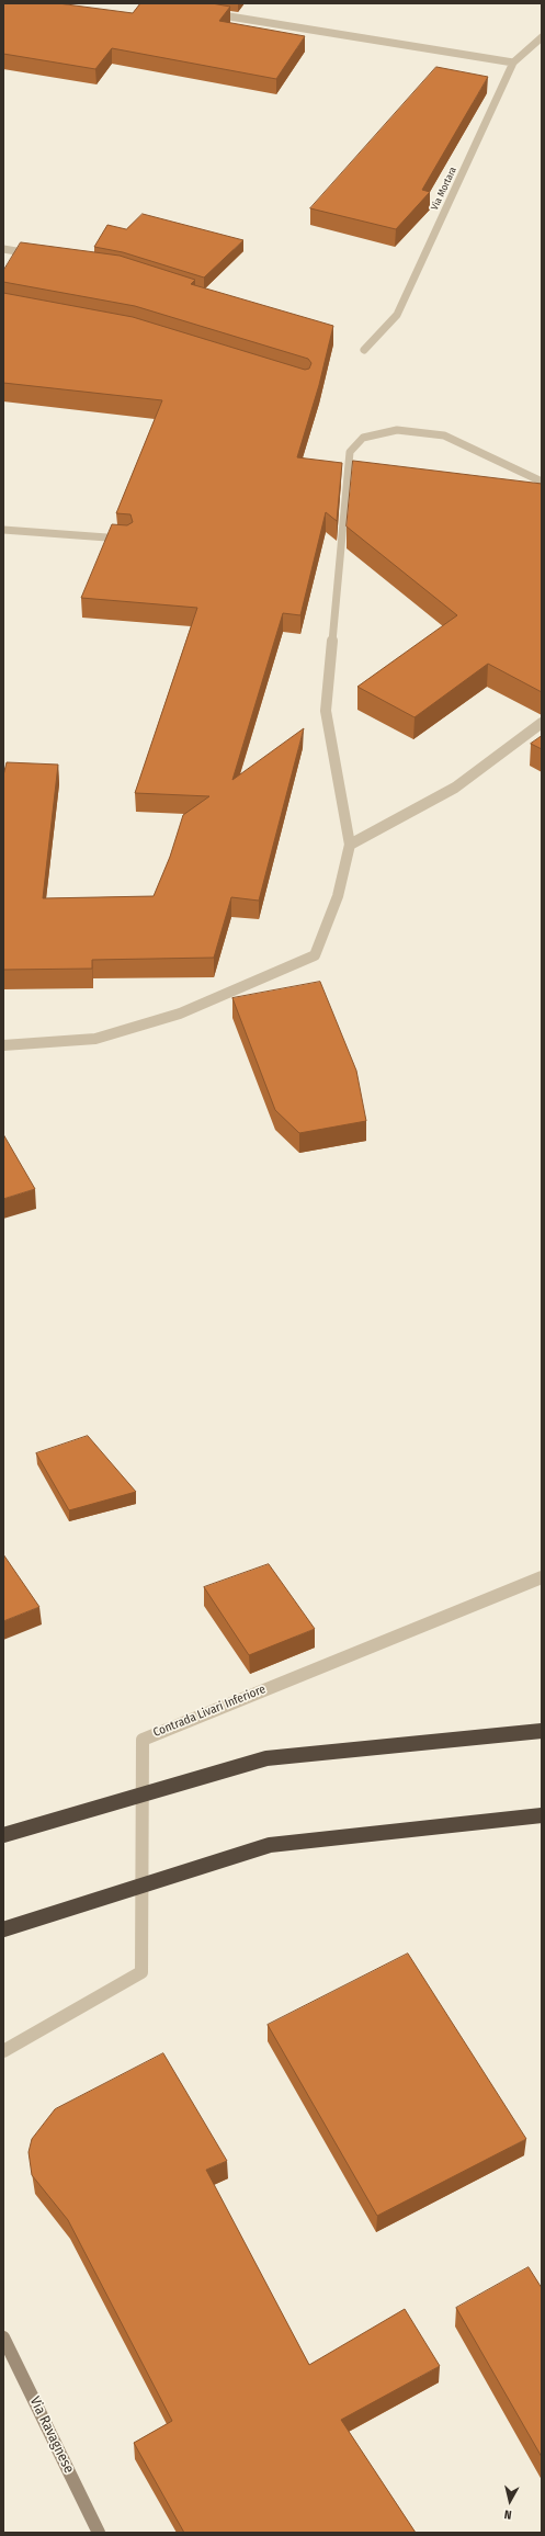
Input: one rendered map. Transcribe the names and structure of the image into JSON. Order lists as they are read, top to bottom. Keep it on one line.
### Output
{"streets":{"main road":["Via Ravagnese"],"street":["Via Mortara","Contrada Livari Inferiore"]},"north":"bottom"}
